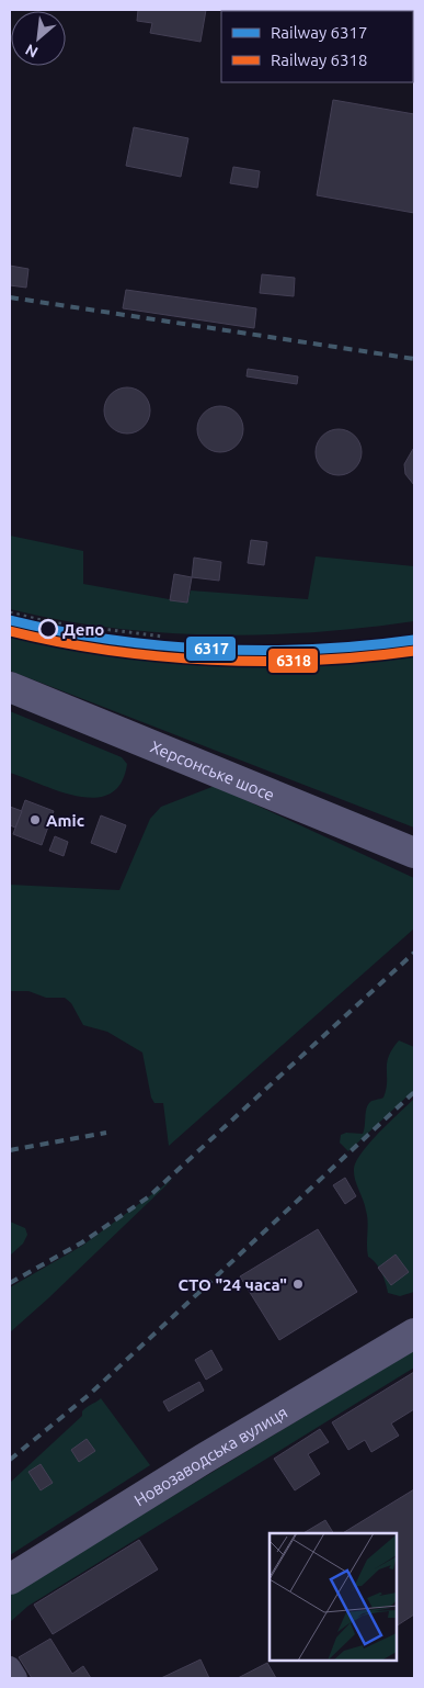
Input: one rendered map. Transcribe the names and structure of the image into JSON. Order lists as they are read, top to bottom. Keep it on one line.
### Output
{"streets":{"street":["Херсонське шосе","Новозаводська вулиця"]},"places":["Депо","Amic","СТО \"24 часа\""],"lines":["rail line 6317","rail line 6318"],"legend":["Railway 6317","Railway 6318"],"north":"bottom left"}
